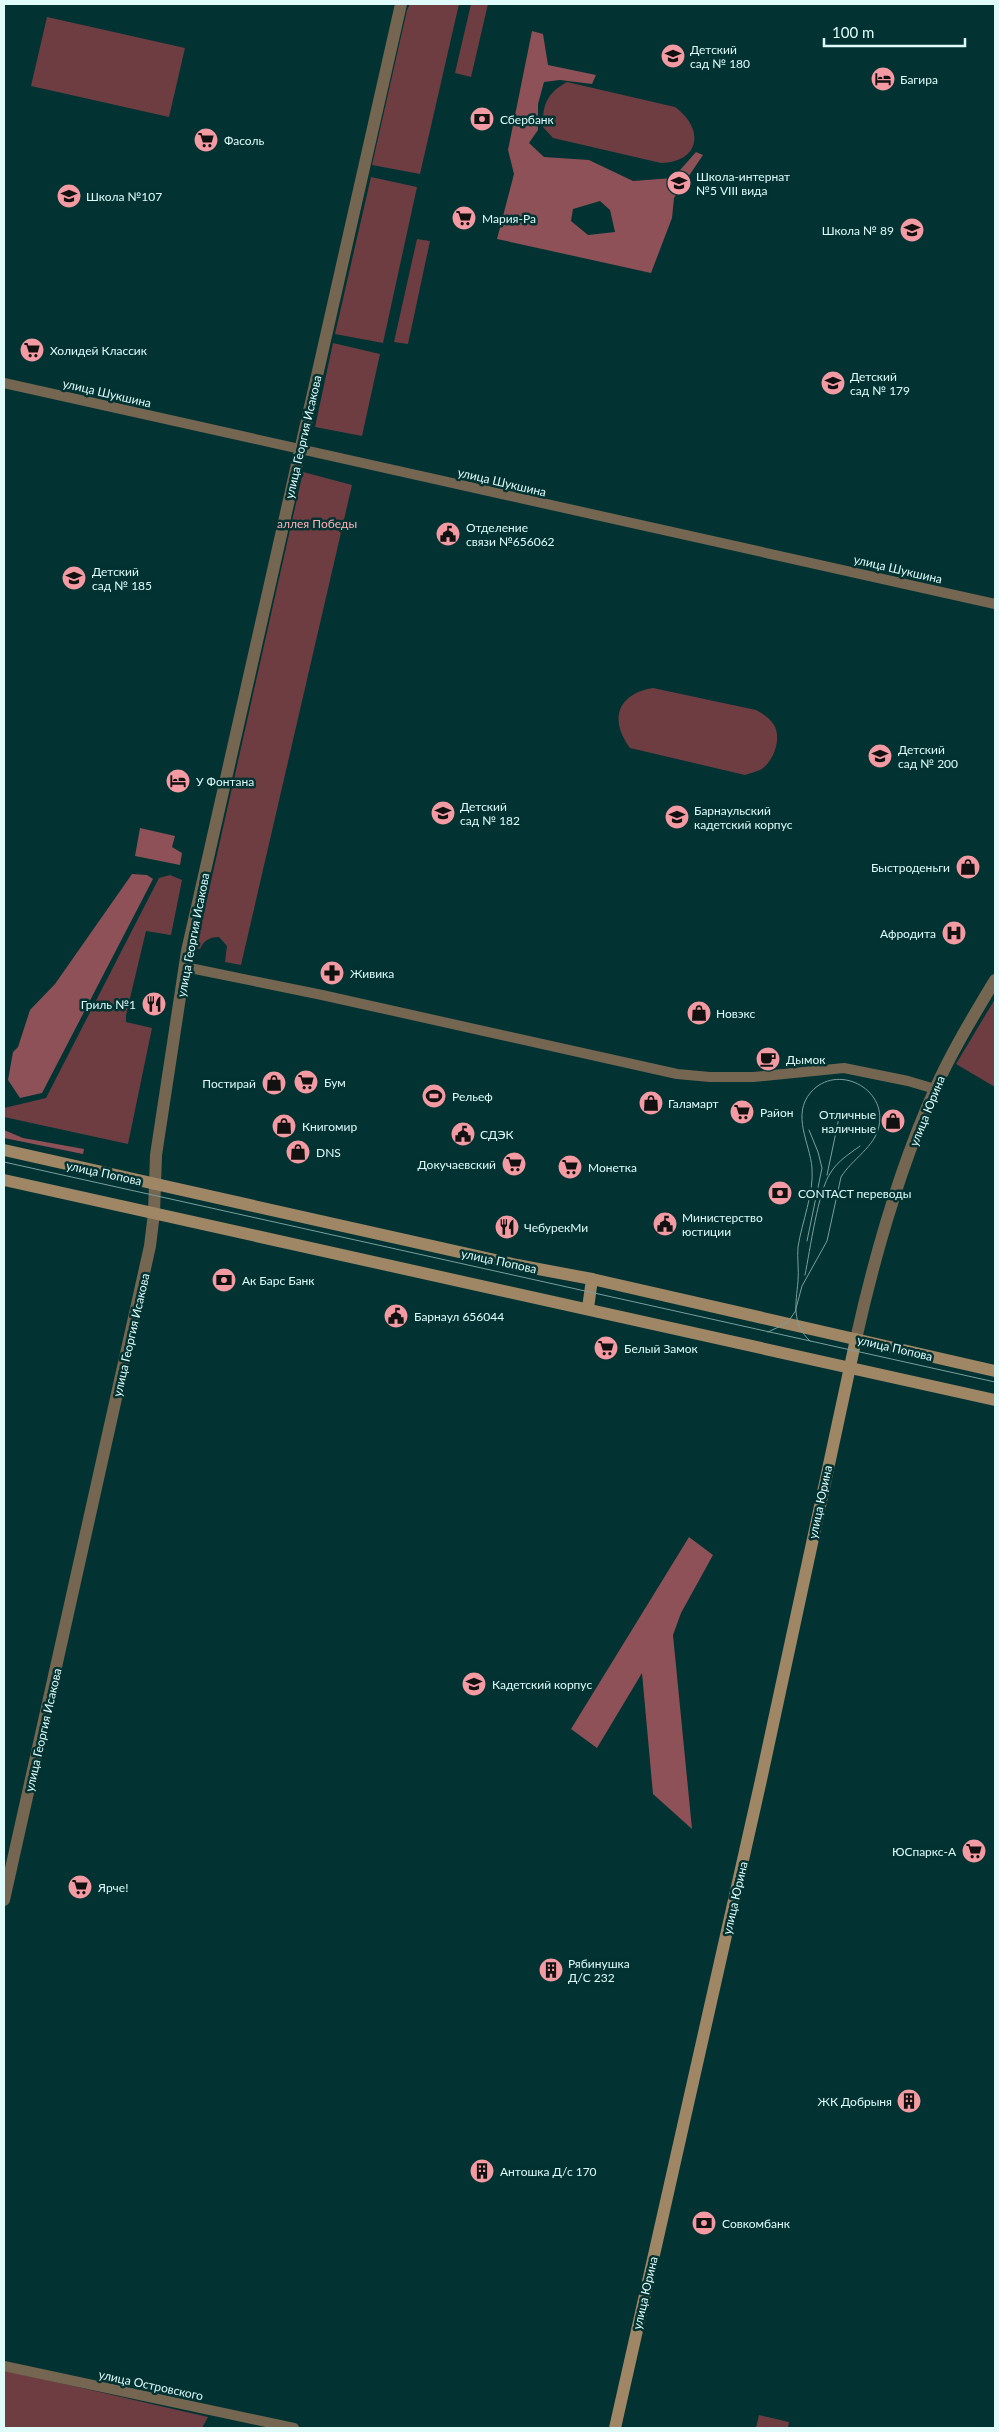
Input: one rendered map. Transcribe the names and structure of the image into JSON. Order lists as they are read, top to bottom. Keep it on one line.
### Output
{"streets":{"main road":["улица Юрина","улица Попова"],"street":["улица Шукшина","улица Георгия Исакова","улица Островского"]},"crossings":[["улица Шукшина","улица Георгия Исакова"],["улица Георгия Исакова","улица Попова"],["улица Юрина","улица Попова"]],"parks":["аллея Победы"],"places":{"school or university":["Детский сад № 180","Школа-интернат №5 VIII вида","Школа №107","Школа № 89","Детский сад № 179","Детский сад № 185","Детский сад № 200","Детский сад № 182","Барнаульский кадетский корпус","Кадетский корпус"],"hotel":["Багира","У Фонтана"],"bank":["Сбербанк","CONTACT переводы","Ак Барс Банк","Совкомбанк"],"supermarket":["Фасоль","Мария-Ра","Холидей Классик","Бум","Район","Докучаевский","Монетка","Белый Замок","ЮСпаркс-А","Ярче!"],"public building":["Отделение связи №656062","СДЭК","Министерство юстиции","Барнаул 656044"],"shop":["Быстроденьги","Новэкс","Постирай","Галамарт","Отличные наличные","Книгомир","DNS"],"hospital":["Афродита"],"pharmacy":["Живика"],"restaurant":["Гриль №1","ЧебурекМи"],"cafe":["Дымок"],"sports":["Рельеф"],"building":["Рябинушка Д/С 232","ЖК Добрыня","Антошка Д/с 170"]},"scale_bar":"100 m"}
